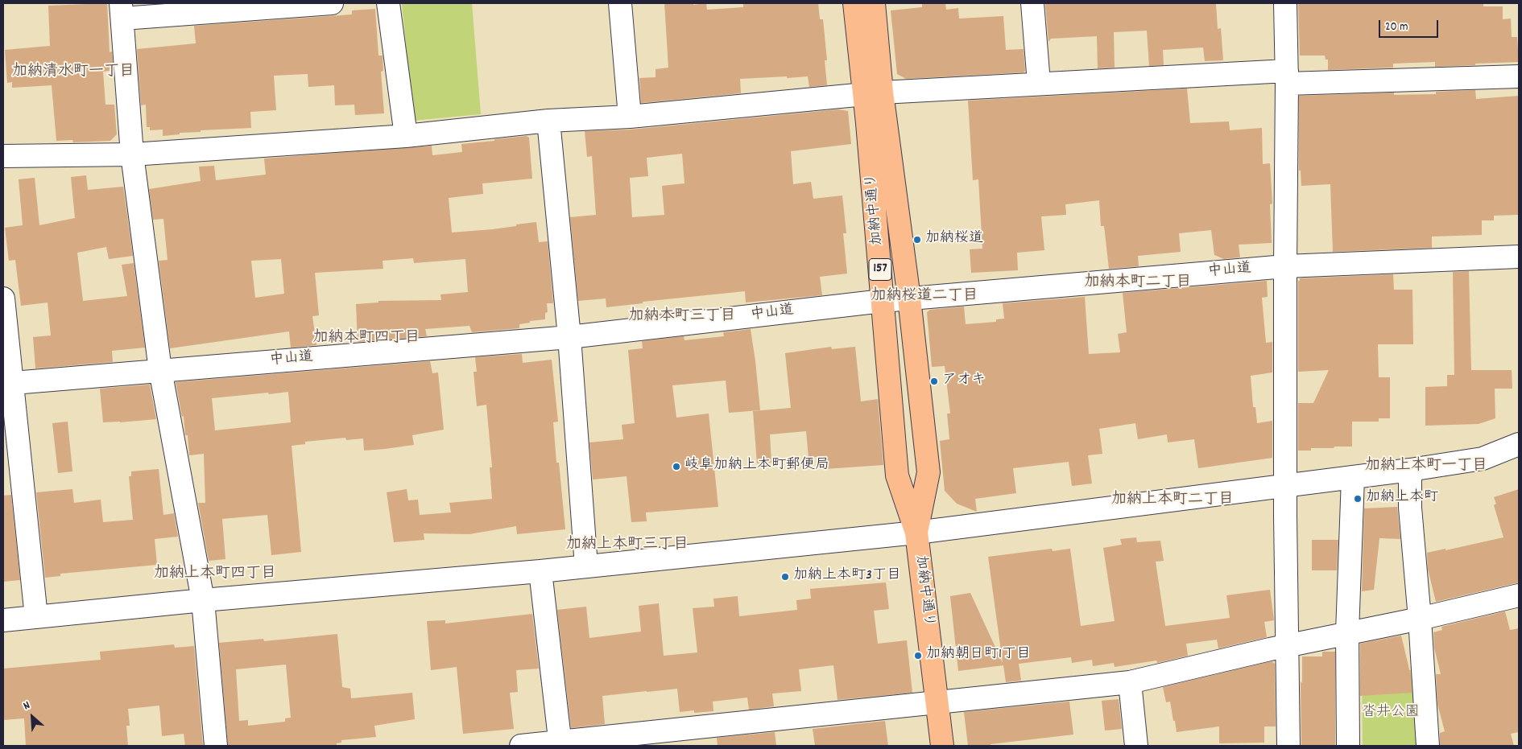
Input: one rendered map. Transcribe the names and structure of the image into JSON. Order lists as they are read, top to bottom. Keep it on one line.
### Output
{"streets":{"highway":["加納中通り","157"],"street":["中山道"]},"crossings":[["加納中通り","中山道"]],"districts":["加納清水町一丁目","加納本町二丁目","加納桜道二丁目","加納本町三丁目","加納本町四丁目","加納上本町一丁目","加納上本町二丁目","加納上本町三丁目","加納上本町四丁目"],"parks":["沓井公園"],"places":["加納桜道","アオキ","岐阜加納上本町郵便局","加納上本町","加納上本町3丁目","加納朝日町1丁目"],"scale_bar":"20 m","north":"top left"}
